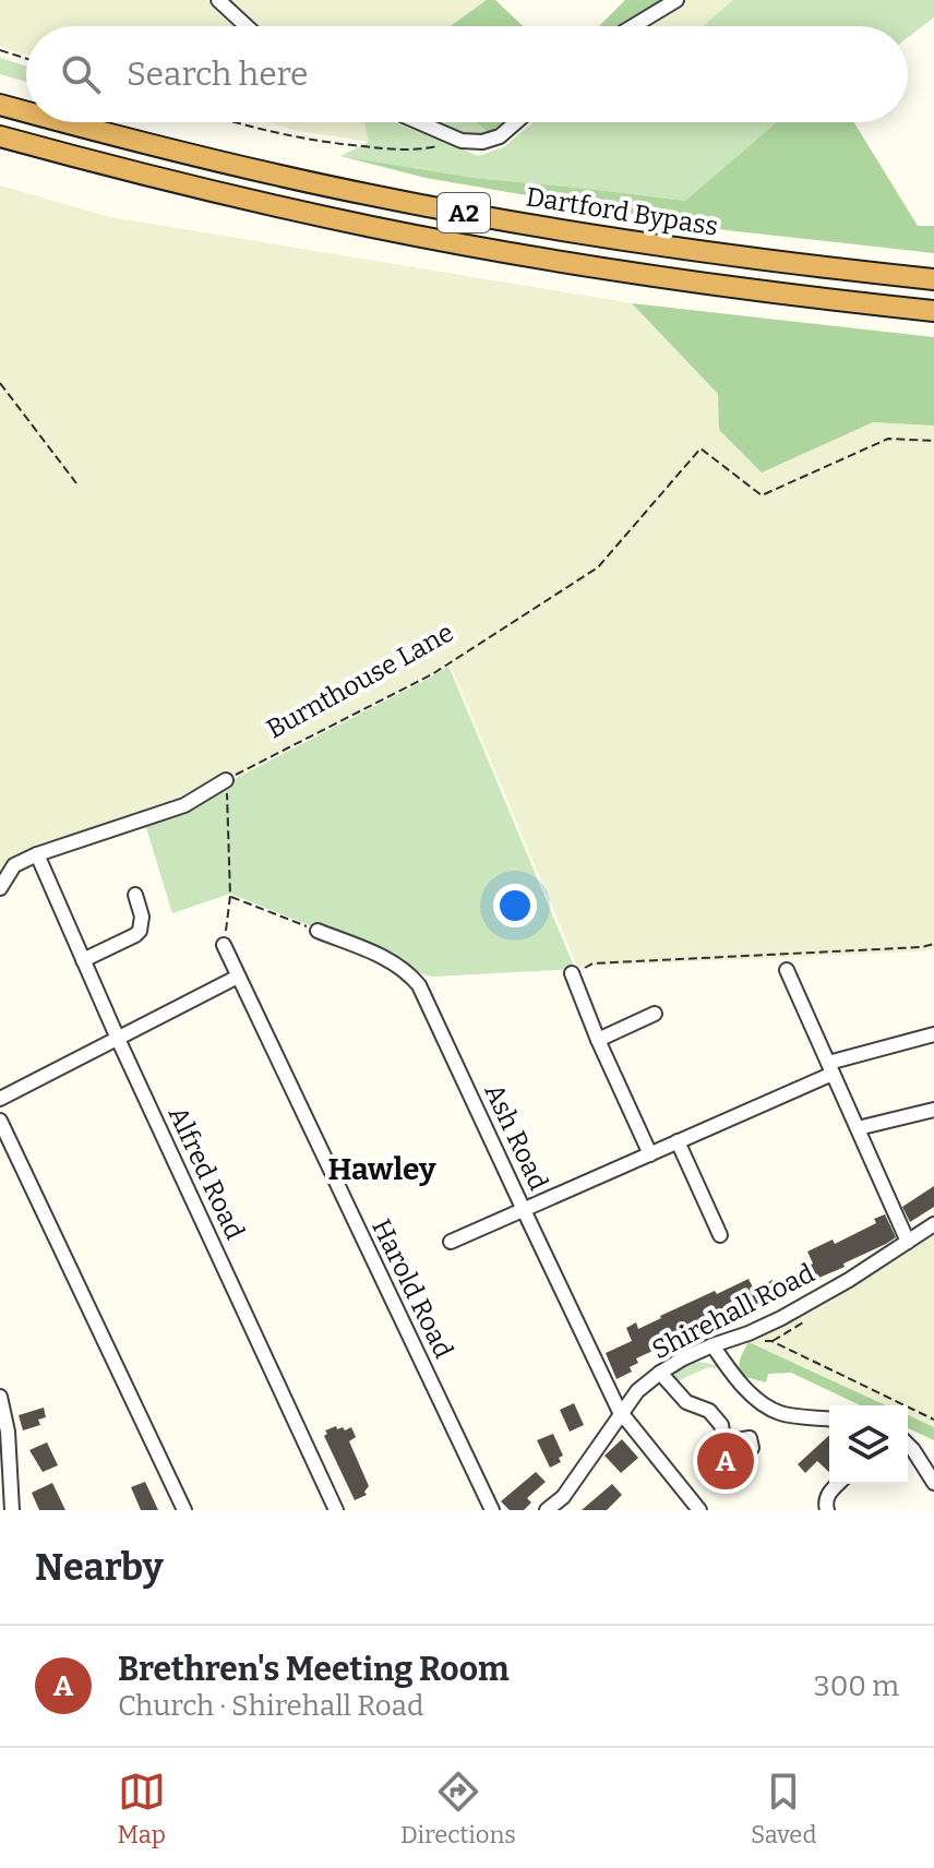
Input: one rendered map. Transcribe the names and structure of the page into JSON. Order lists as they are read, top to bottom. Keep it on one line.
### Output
{"streets":{"highway":["Dartford Bypass","A2"],"street":["Ash Road","Alfred Road","Harold Road","Shirehall Road"],"path":["Burnthouse Lane"]},"crossings":[["Ash Road","Shirehall Road"]],"districts":["Hawley"],"page":{"search":"Search here","pins":"A","heading":"Nearby","list":[{"mark":"A","name":"Brethren's Meeting Room","note":"Church · Shirehall Road","value":"300 m"}],"nav":["Map","Directions","Saved"]}}
